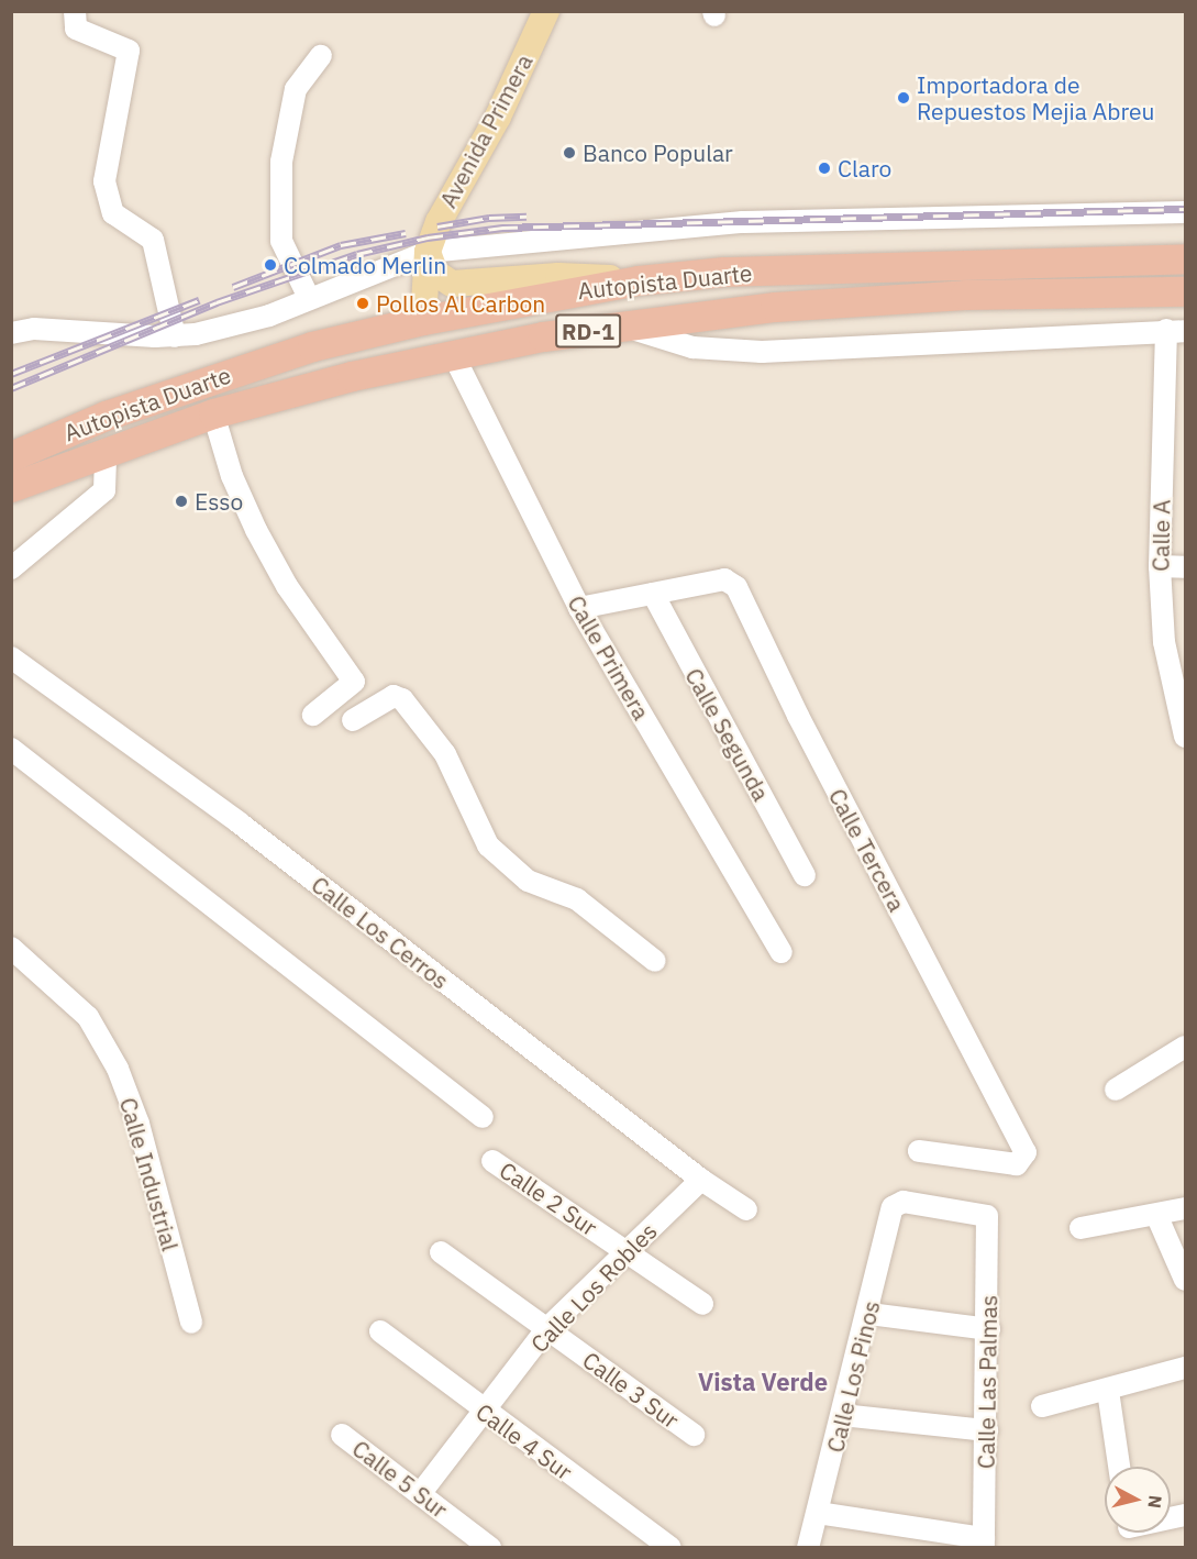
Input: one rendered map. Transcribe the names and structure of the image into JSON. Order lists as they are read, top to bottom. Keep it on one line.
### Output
{"streets":{"highway":["Autopista Duarte","RD-1"],"main road":["Avenida Primera"],"street":["Calle A","Calle Primera","Calle Segunda","Calle Tercera","Calle Los Cerros","Calle Industrial","Calle 2 Sur","Calle Los Robles","Calle Los Pinos","Calle Las Palmas","Calle 3 Sur","Calle 4 Sur","Calle 5 Sur"]},"crossings":[["Avenida Primera","Autopista Duarte"],["Autopista Duarte","Calle Primera"],["Calle Primera","Calle Tercera"],["Calle Segunda","Calle Tercera"],["Calle Los Cerros","Calle Los Robles"],["Calle 2 Sur","Calle Los Robles"],["Calle Los Robles","Calle 3 Sur"],["Calle Los Robles","Calle 4 Sur"],["Calle Los Robles","Calle 5 Sur"],["Calle Los Pinos","Calle Las Palmas"]],"districts":["Vista Verde"],"places":["Importadora de Repuestos Mejia Abreu","Banco Popular","Claro","Colmado Merlin","Pollos Al Carbon","Esso"],"north":"right"}
